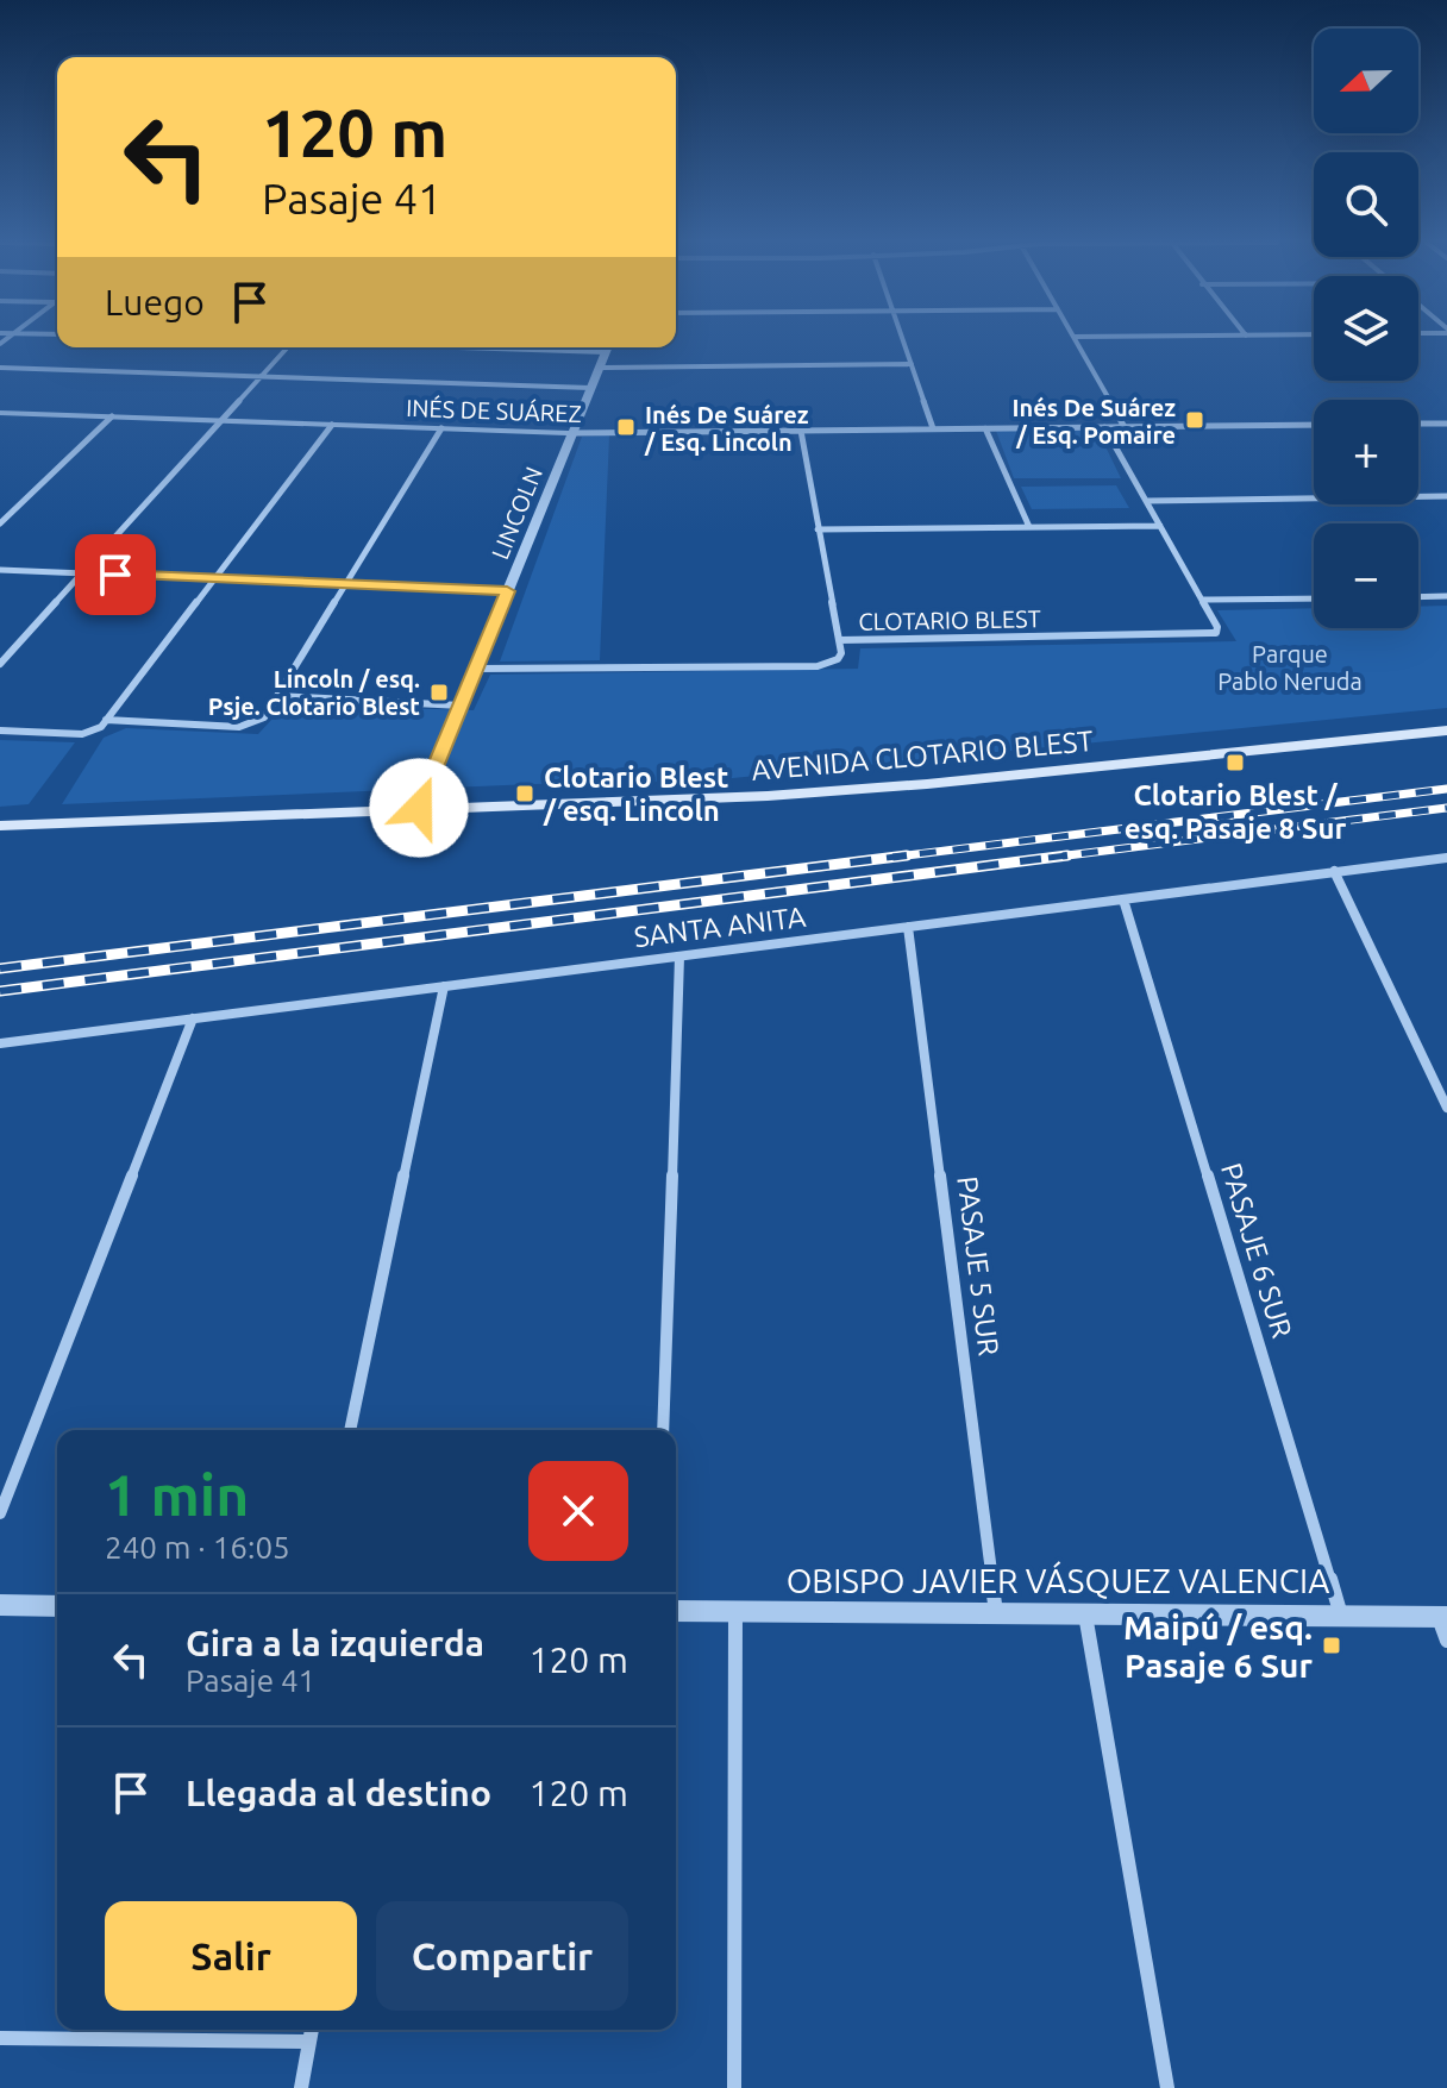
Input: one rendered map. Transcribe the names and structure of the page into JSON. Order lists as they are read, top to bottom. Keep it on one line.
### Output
{"streets":{"main road":["AVENIDA CLOTARIO BLEST"],"street":["INÉS DE SUÁREZ","LINCOLN","CLOTARIO BLEST","SANTA ANITA","PASAJE 6 SUR","PASAJE 5 SUR","OBISPO JAVIER VÁSQUEZ VALENCIA"]},"crossings":[["INÉS DE SUÁREZ","LINCOLN"],["LINCOLN","CLOTARIO BLEST"],["LINCOLN","AVENIDA CLOTARIO BLEST"],["SANTA ANITA","PASAJE 6 SUR"],["SANTA ANITA","PASAJE 5 SUR"],["PASAJE 6 SUR","OBISPO JAVIER VÁSQUEZ VALENCIA"],["PASAJE 5 SUR","OBISPO JAVIER VÁSQUEZ VALENCIA"]],"parks":["Parque Pablo Neruda"],"places":{"transit":["Inés De Suárez / Esq. Pomaire","Inés De Suárez / Esq. Lincoln","Lincoln / esq. Psje. Clotario Blest","Clotario Blest / esq. Pasaje 8 Sur","Clotario Blest / esq. Lincoln","Maipú / esq. Pasaje 6 Sur"]},"north":"left","page":{"map_buttons":["+","−"],"turn":["120 m","Pasaje 41"],"then":"Luego","heading":["1 min","240 m · 16:05"],"list":[{"name":"Gira a la izquierda","note":"Pasaje 41","value":"120 m"},{"name":"Llegada al destino","value":"120 m"}],"buttons":["Salir","Compartir"]}}
